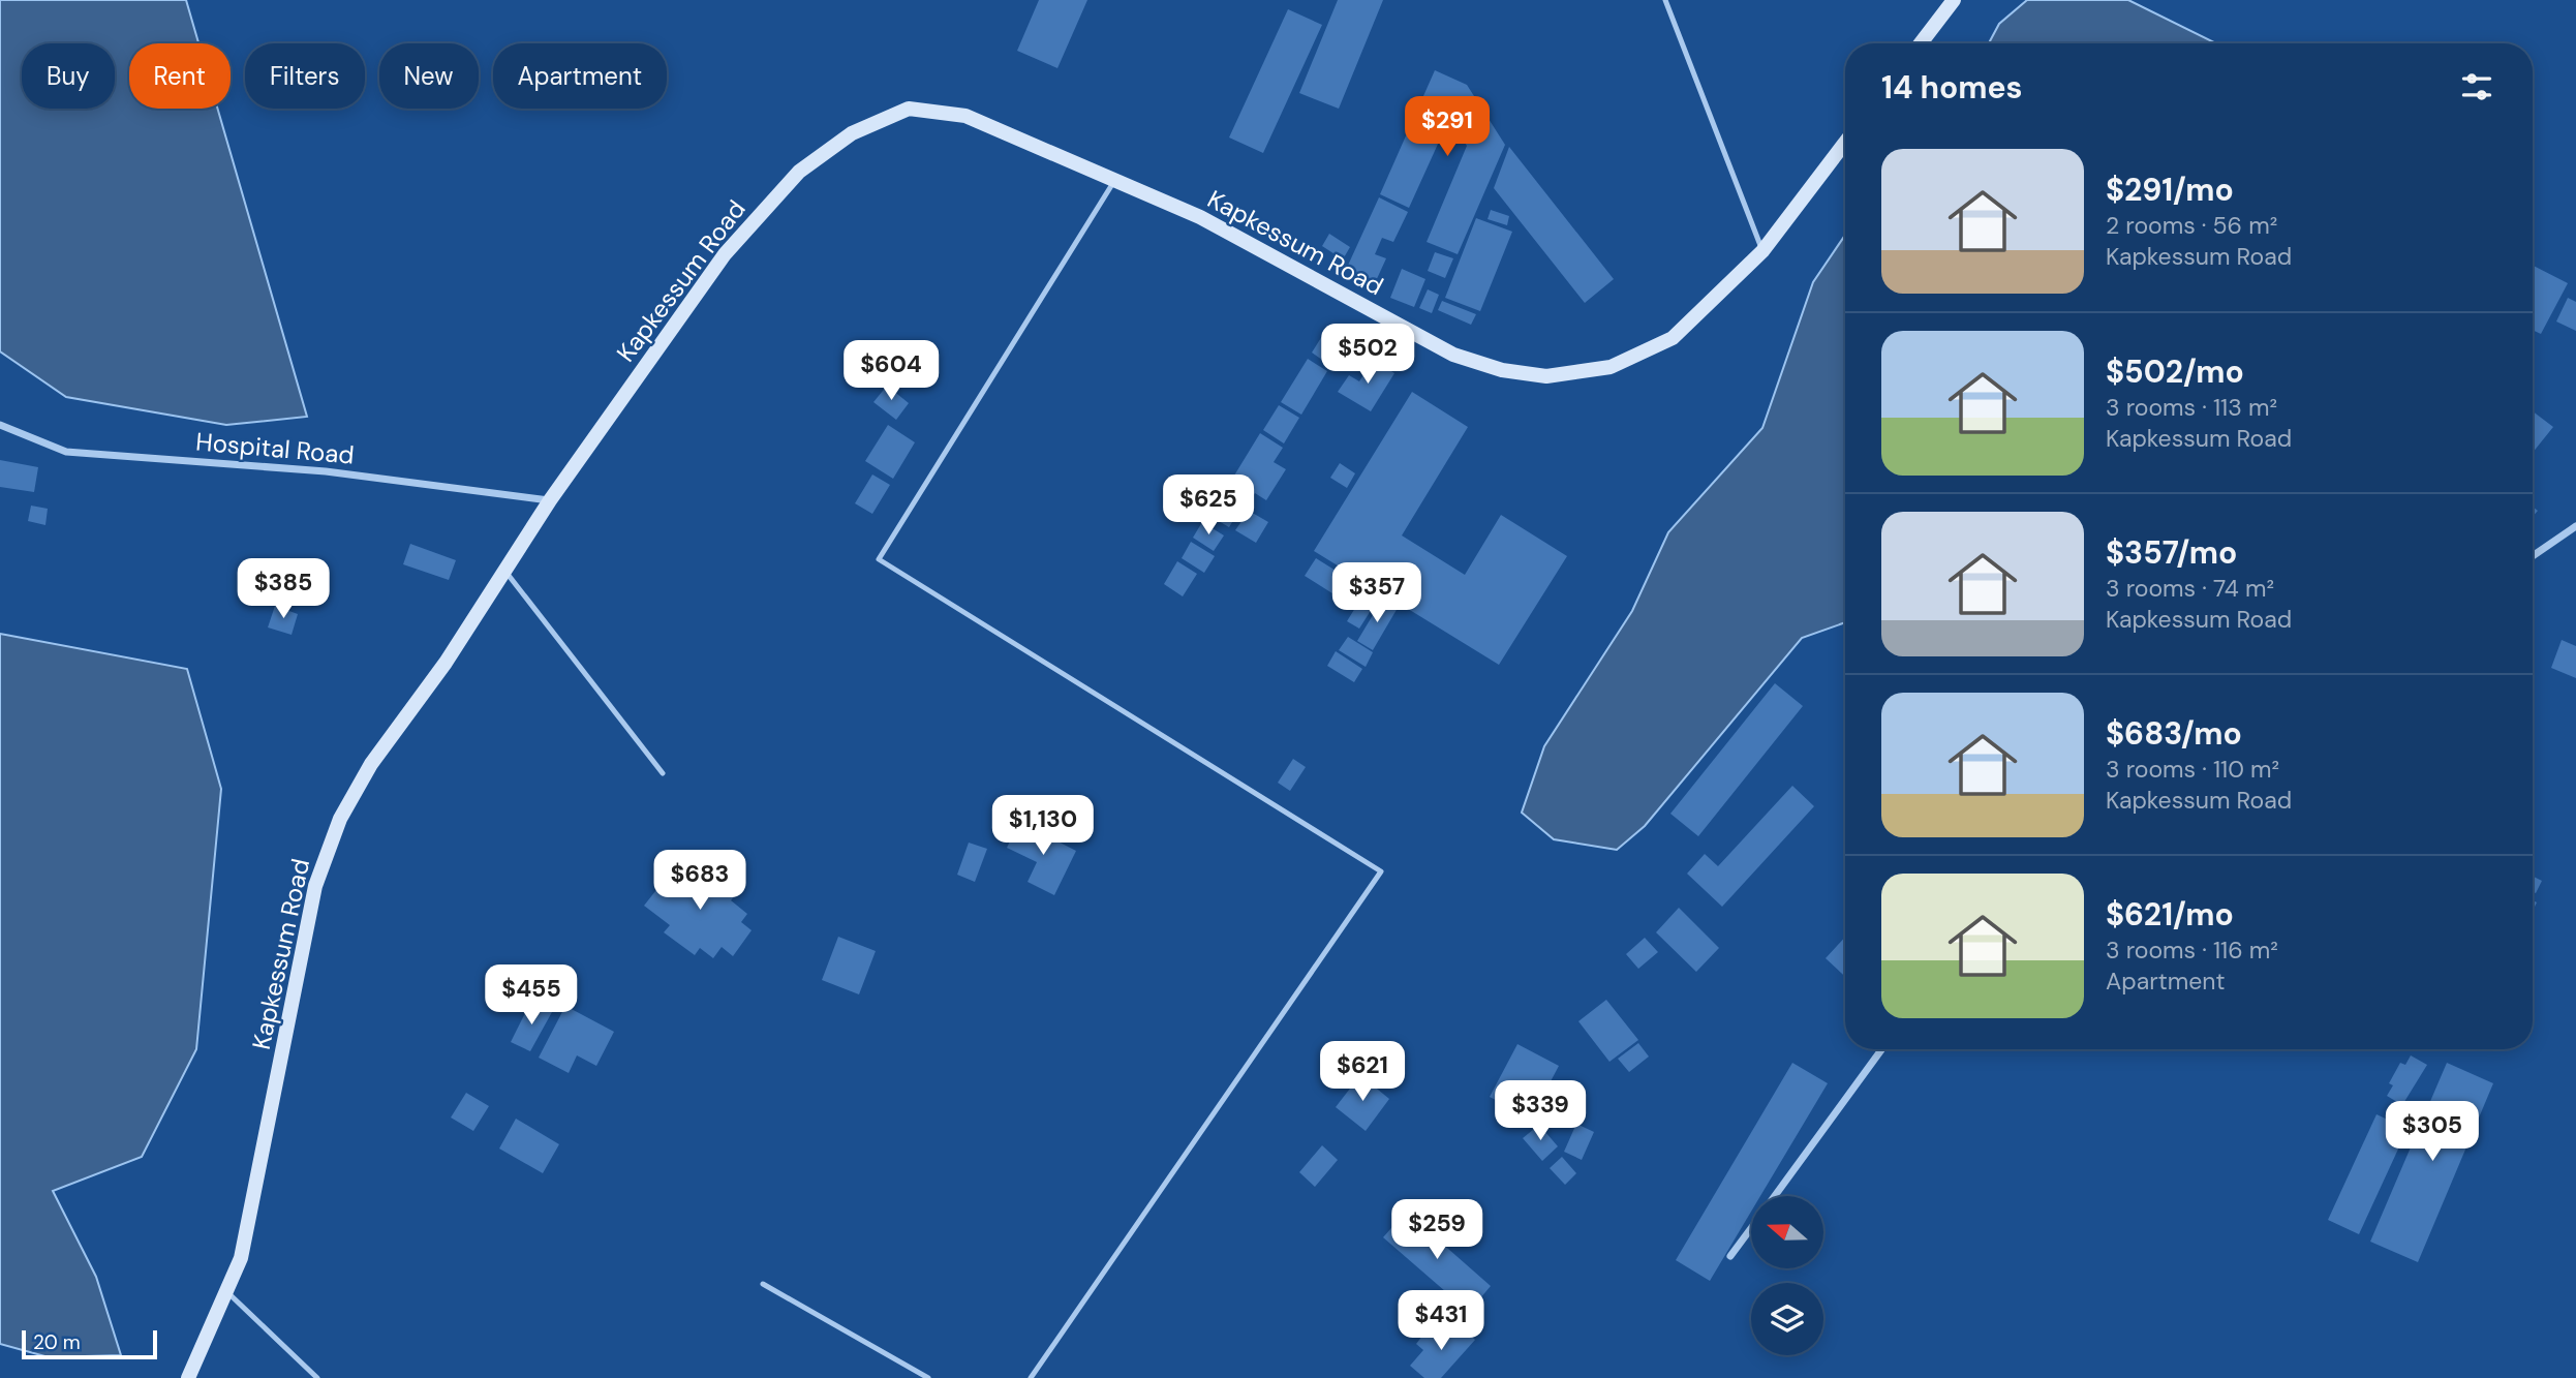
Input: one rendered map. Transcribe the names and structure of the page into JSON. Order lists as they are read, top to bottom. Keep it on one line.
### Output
{"streets":{"street":["Kapkessum Road","Hospital Road"]},"crossings":[["Kapkessum Road","Hospital Road"]],"scale_bar":"20 m","north":"left","page":{"chip":["Buy","Rent","Filters","New","Apartment"],"heading":"14 homes","price":["$291","$502","$604","$625","$385","$357","$1,130","$683","$455","$621","$339","$305","$259","$431"],"list":[{"name":"$291/mo","note":"2 rooms · 56 m² · Kapkessum Road"},{"name":"$502/mo","note":"3 rooms · 113 m² · Kapkessum Road"},{"name":"$357/mo","note":"3 rooms · 74 m² · Kapkessum Road"},{"name":"$683/mo","note":"3 rooms · 110 m² · Kapkessum Road"},{"name":"$621/mo","note":"3 rooms · 116 m² · Apartment"}],"scale":"20 m"}}
